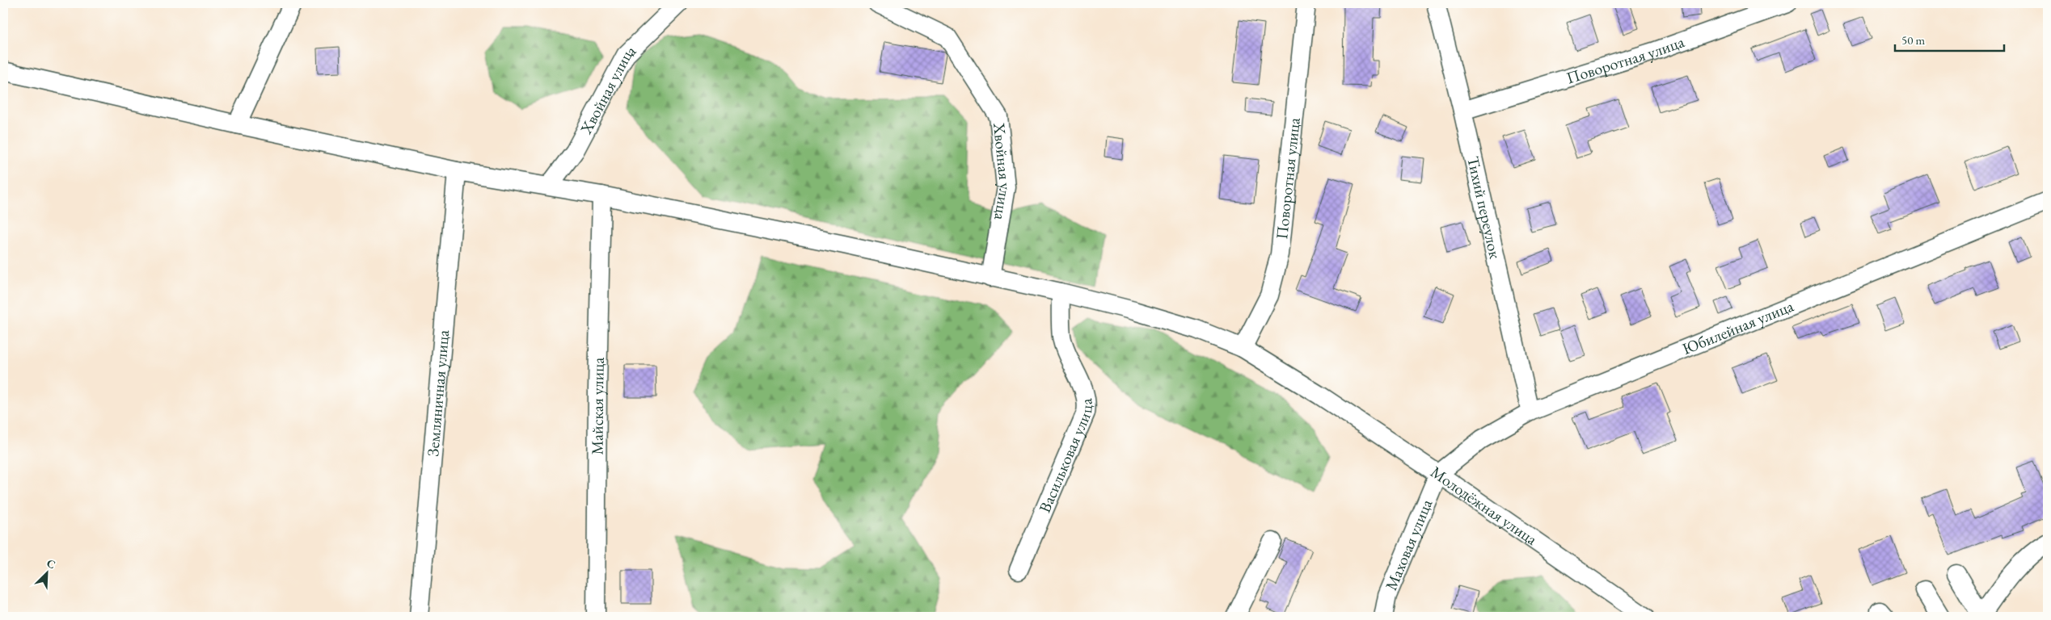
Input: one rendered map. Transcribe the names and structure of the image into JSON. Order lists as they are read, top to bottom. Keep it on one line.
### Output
{"streets":{"street":["Поворотная улица","Хвойная улица","Тихий переулок","Юбилейная улица","Земляничная улица","Майская улица","Васильковая улица","Молодёжная улица","Маховая улица"]},"crossings":[["Поворотная улица","Тихий переулок"],["Поворотная улица","Молодёжная улица"],["Хвойная улица","Молодёжная улица"],["Тихий переулок","Юбилейная улица"],["Юбилейная улица","Молодёжная улица"],["Юбилейная улица","Маховая улица"],["Земляничная улица","Молодёжная улица"],["Майская улица","Молодёжная улица"],["Васильковая улица","Молодёжная улица"],["Молодёжная улица","Маховая улица"]],"scale_bar":"50 m","north":"top right"}
